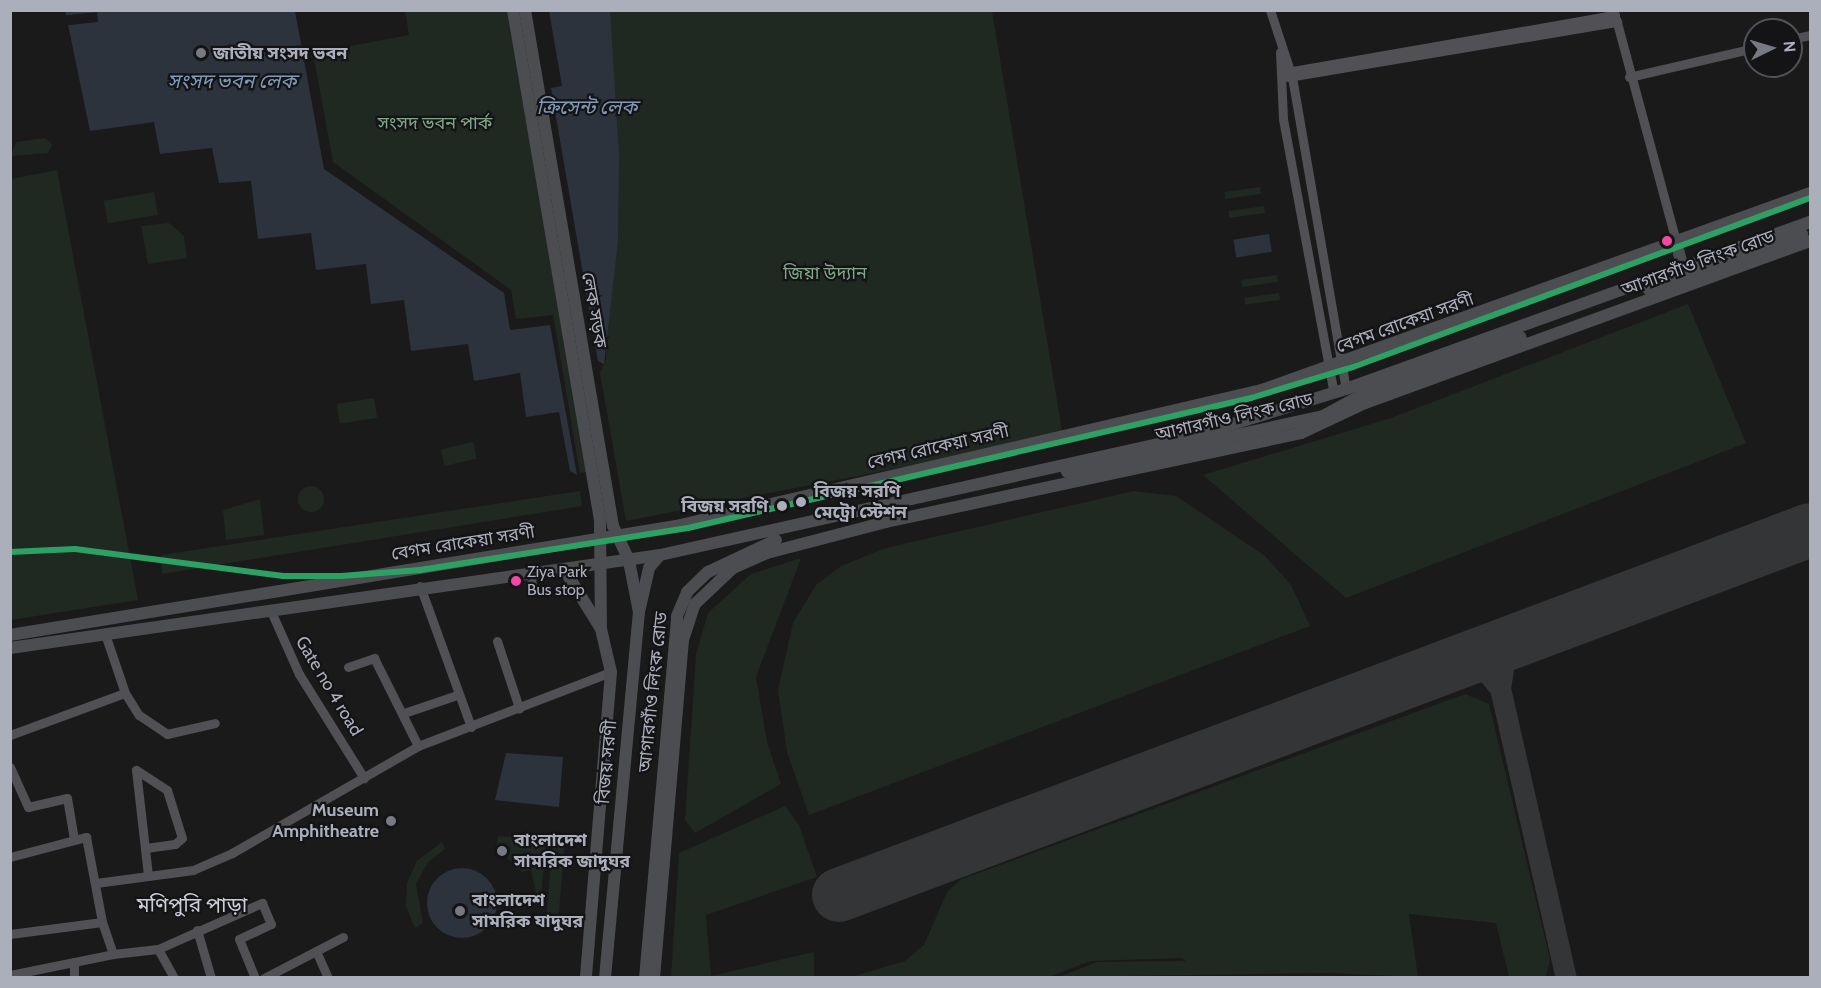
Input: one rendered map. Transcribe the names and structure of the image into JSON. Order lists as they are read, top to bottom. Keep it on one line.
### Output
{"streets":{"main road":["আগারগাঁও লিংক রোড","লেক সড়ক","বেগম রোকেয়া সরণী","বিজয় সরণী"],"street":["Gate no 4 road"]},"crossings":[["আগারগাঁও লিংক রোড","বেগম রোকেয়া সরণী"],["লেক সড়ক","বেগম রোকেয়া সরণী"],["লেক সড়ক","বিজয় সরণী"],["বেগম রোকেয়া সরণী","Gate no 4 road"],["বেগম রোকেয়া সরণী","বিজয় সরণী"]],"districts":["মণিপুরি পাড়া"],"water":["সংসদ ভবন লেক","ক্রিসেন্ট লেক"],"parks":["সংসদ ভবন পার্ক","জিয়া উদ্যান"],"places":["জাতীয় সংসদ ভবন","বিজয় সরণি মেট্রো স্টেশন","বিজয় সরণি","Ziya Park Bus stop","Museum Amphitheatre","বাংলাদেশ সামরিক জাদুঘর","বাংলাদেশ সামরিক যাদুঘর"],"north":"right"}
